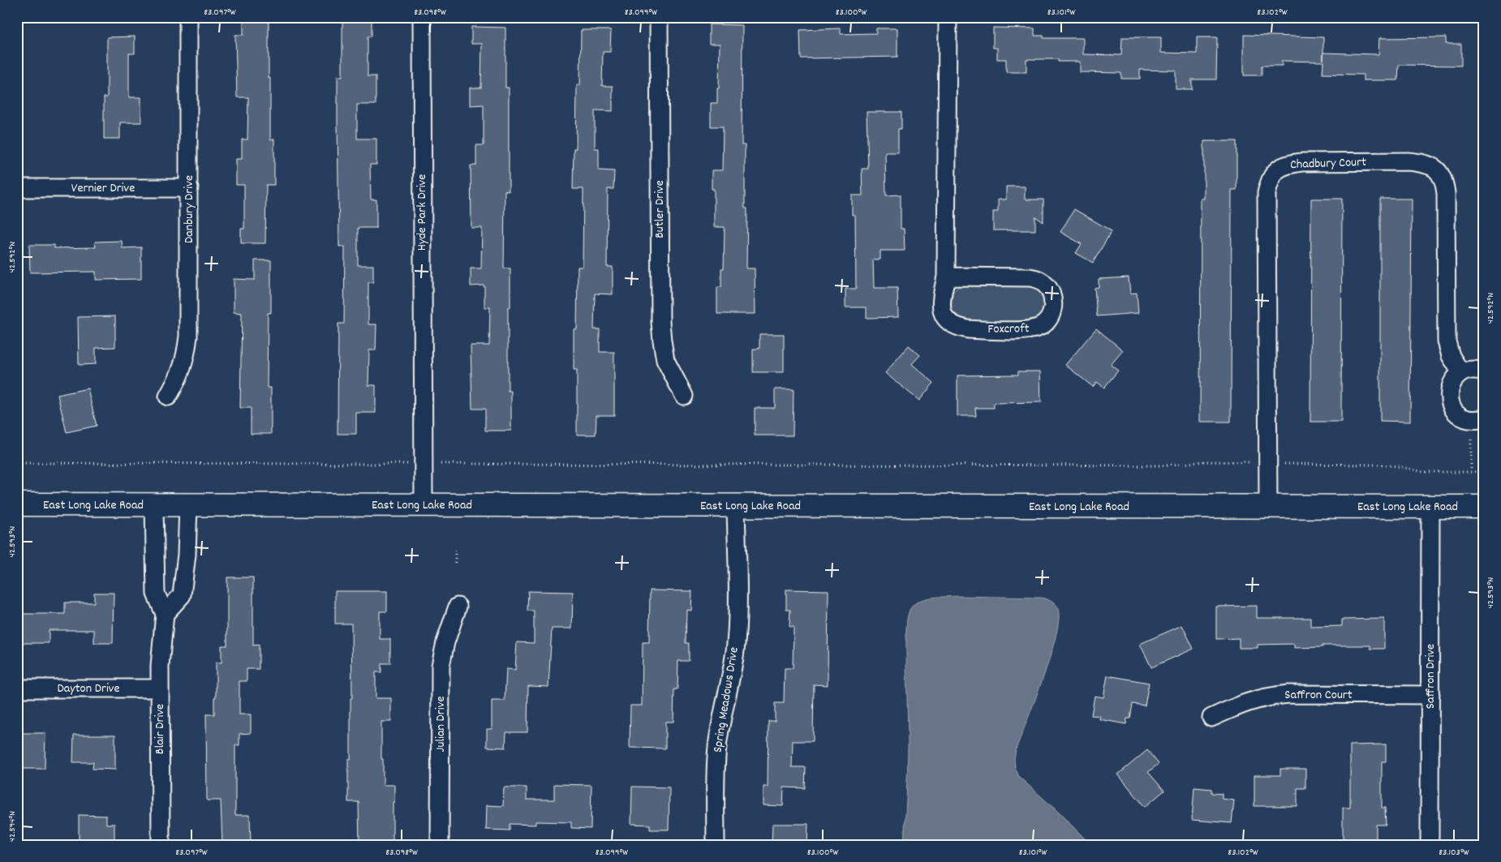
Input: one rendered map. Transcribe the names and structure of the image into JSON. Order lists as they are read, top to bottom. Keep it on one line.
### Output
{"streets":{"main road":["East Long Lake Road"],"street":["Chadbury Court","Vernier Drive","Danbury Drive","Butler Drive","Hyde Park Drive","Foxcroft","Saffron Drive","Dayton Drive","Saffron Court","Spring Meadows Drive","Julian Drive","Blair Drive"]},"crossings":[["Chadbury Court","East Long Lake Road"],["Vernier Drive","Danbury Drive"],["Hyde Park Drive","East Long Lake Road"],["East Long Lake Road","Saffron Drive"],["East Long Lake Road","Spring Meadows Drive"],["Saffron Drive","Saffron Court"],["Dayton Drive","Blair Drive"]],"coordinates":["83.097°W","83.098°W","83.099°W","83.100°W","83.101°W","83.102°W","42.592°N","42.593°N","42.594°N","83.103°W"]}
